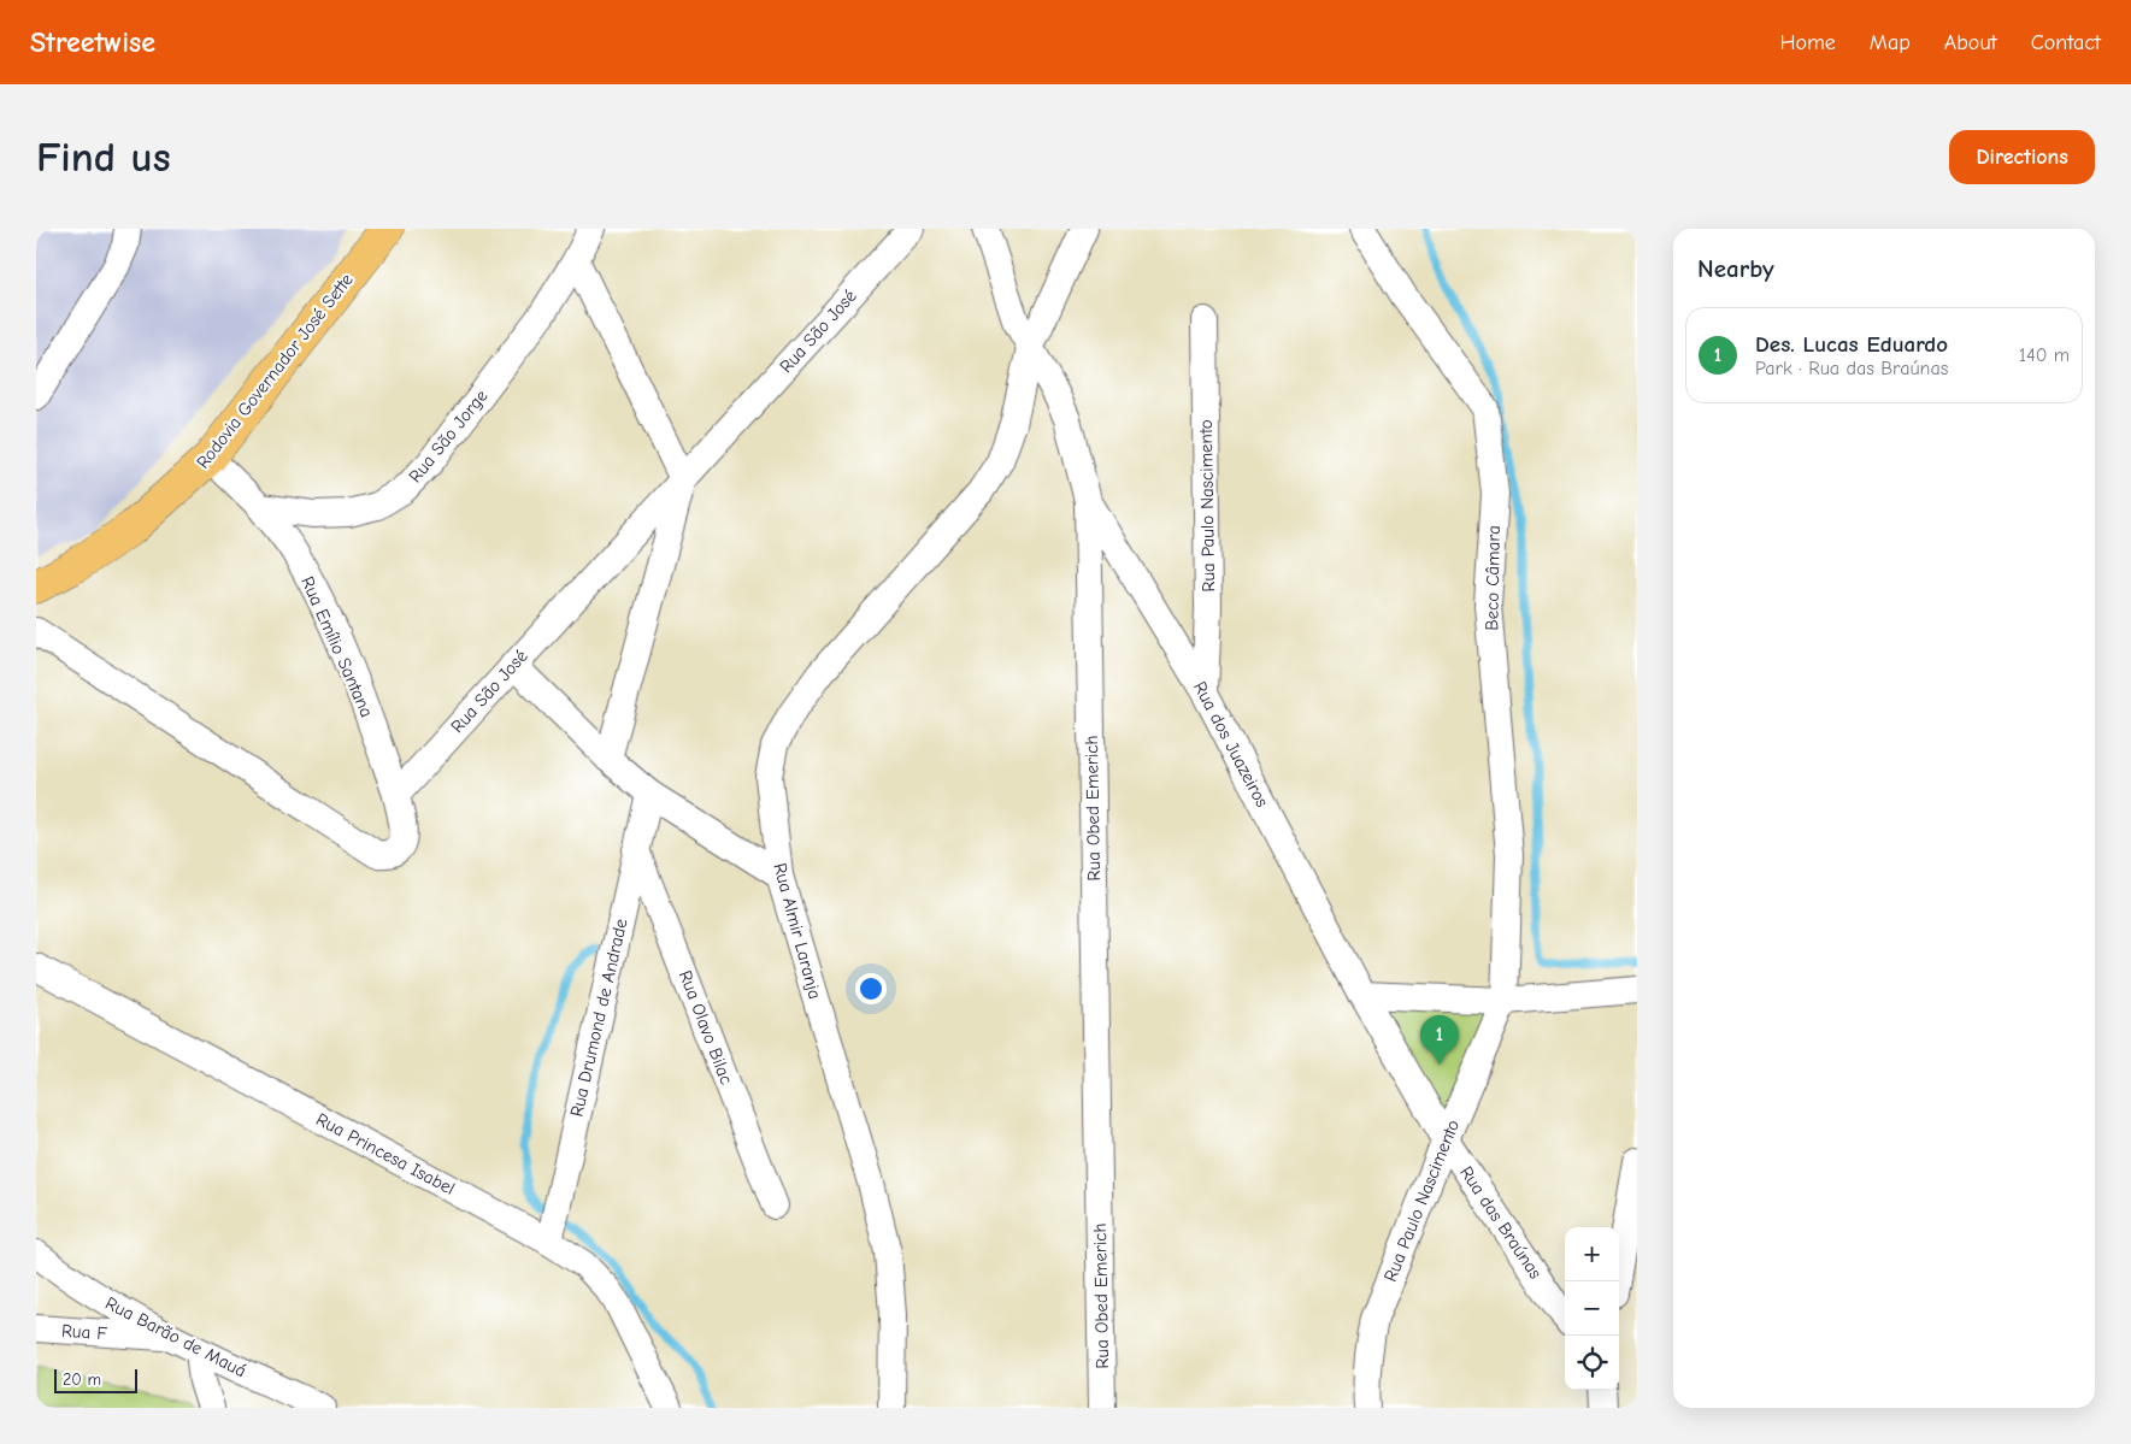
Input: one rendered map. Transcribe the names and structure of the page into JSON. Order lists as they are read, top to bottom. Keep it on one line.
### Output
{"streets":{"main road":["Rodovia Governador José Sette"],"street":["Rua São José","Rua São Jorge","Rua Paulo Nascimento","Beco Câmara","Rua Emílio Santana","Rua dos Juazeiros","Rua Obed Emerich","Rua Almir Laranja","Rua Drumond de Andrade","Rua Olavo Bilac","Rua Princesa Isabel","Rua das Braúnas","Rua F","Rua Barão de Mauá"]},"crossings":[["Rua São José","Rua Emílio Santana"],["Rua São Jorge","Rua Emílio Santana"],["Rua Paulo Nascimento","Beco Câmara"],["Rua Paulo Nascimento","Rua dos Juazeiros"],["Rua Paulo Nascimento","Rua das Braúnas"],["Rua dos Juazeiros","Rua Obed Emerich"],["Rua dos Juazeiros","Rua das Braúnas"],["Rua Obed Emerich","Rua Almir Laranja"],["Rua Drumond de Andrade","Rua Olavo Bilac"],["Rua Drumond de Andrade","Rua Princesa Isabel"],["Rua F","Rua Barão de Mauá"]],"scale_bar":"20 m","page":{"header":"Streetwise","nav":["Home","Map","About","Contact"],"buttons":"Directions","title":"Find us","heading":"Nearby","list":[{"mark":"1","name":"Des. Lucas Eduardo","note":"Park · Rua das Braúnas","value":"140 m"}],"pins":"1","map_buttons":["+","−"],"scale":"20 m"}}
